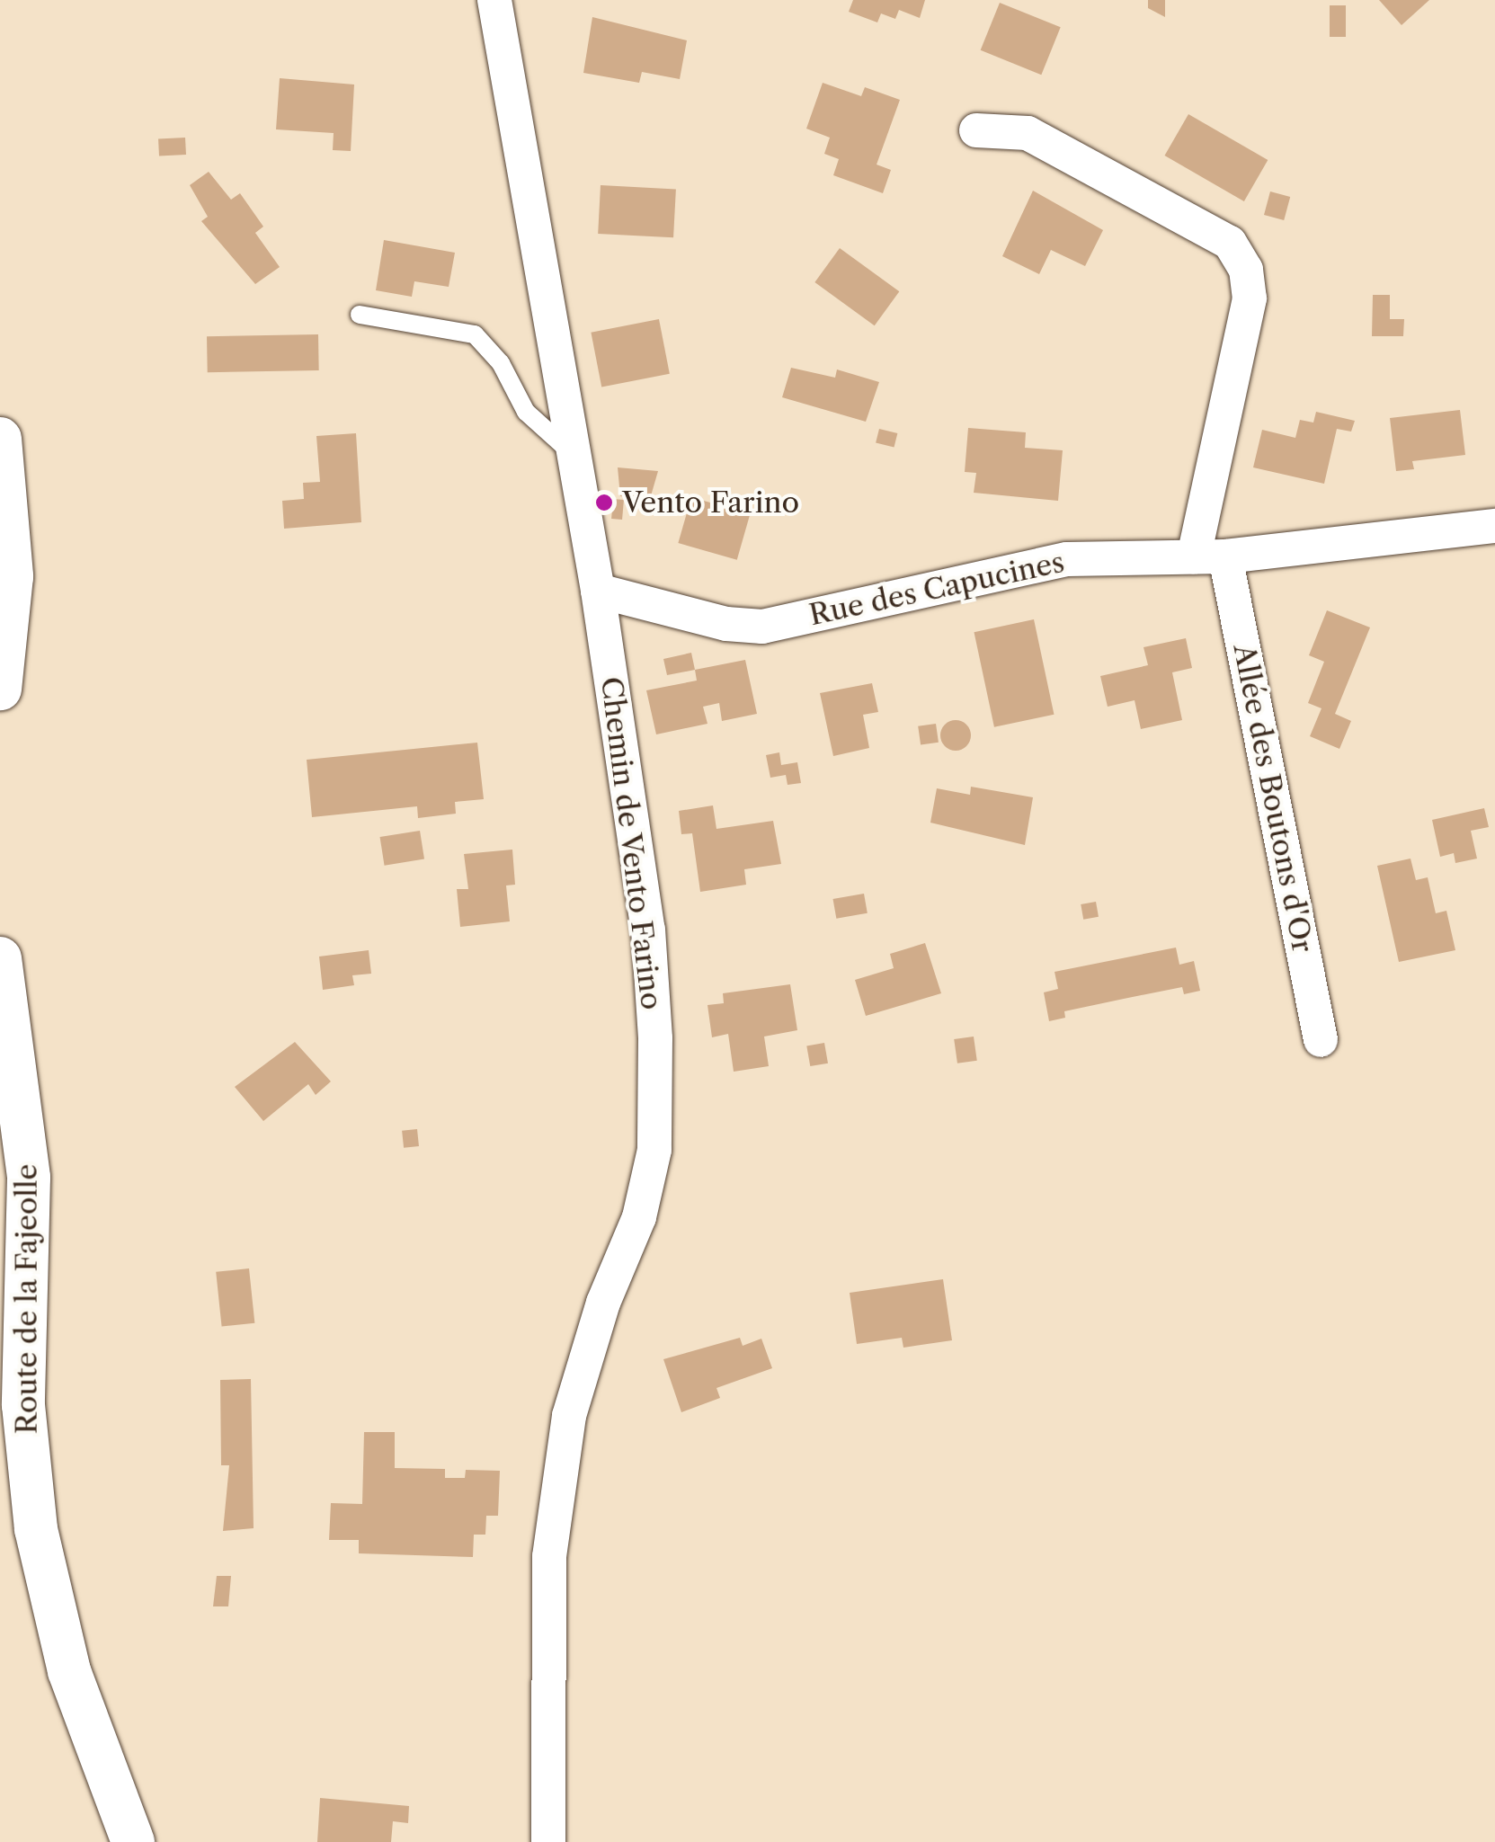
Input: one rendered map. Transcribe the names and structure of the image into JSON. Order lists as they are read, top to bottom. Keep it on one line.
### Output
{"streets":{"street":["Rue des Capucines","Allée des Boutons d'Or","Chemin de Vento Farino","Route de la Fajeolle"]},"crossings":[["Rue des Capucines","Allée des Boutons d'Or"],["Rue des Capucines","Chemin de Vento Farino"]],"places":["Vento Farino"]}
